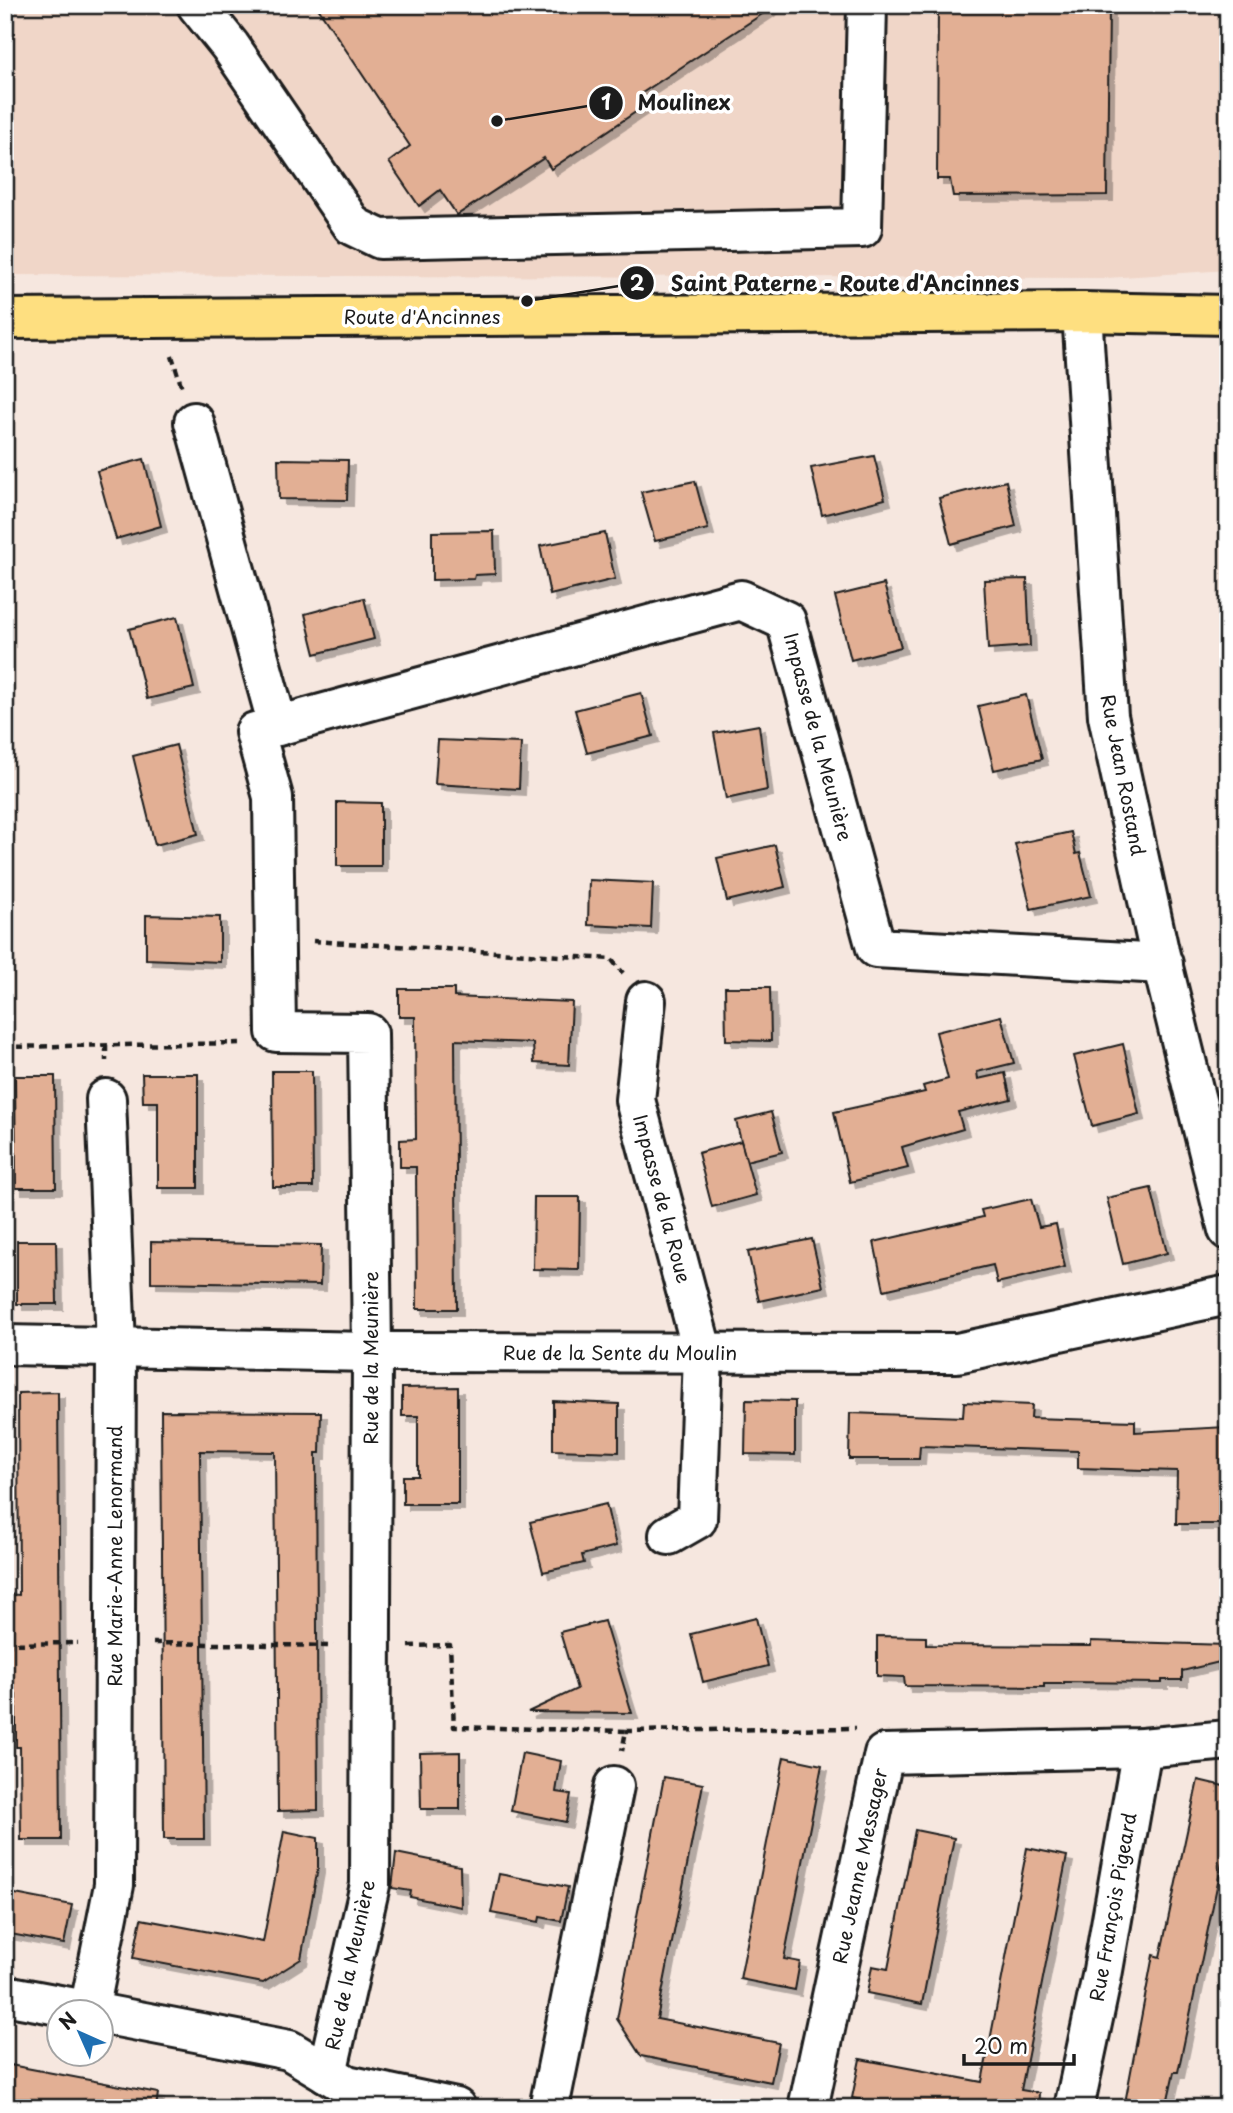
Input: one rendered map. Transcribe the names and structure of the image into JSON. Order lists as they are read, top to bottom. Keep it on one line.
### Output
{"streets":{"main road":["Route d'Ancinnes"],"street":["Impasse de la Meunière","Rue Jean Rostand","Impasse de la Roue","Rue de la Sente du Moulin","Rue de la Meunière","Rue Marie-Anne Lenormand","Rue Jeanne Messager","Rue François Pigeard"]},"crossings":[["Route d'Ancinnes","Rue Jean Rostand"],["Impasse de la Meunière","Rue Jean Rostand"],["Impasse de la Roue","Rue de la Sente du Moulin"],["Rue de la Sente du Moulin","Rue de la Meunière"],["Rue de la Sente du Moulin","Rue Marie-Anne Lenormand"],["Rue Jeanne Messager","Rue François Pigeard"]],"places":["Moulinex","Saint Paterne - Route d'Ancinnes"],"scale_bar":"20 m","north":"top left"}
